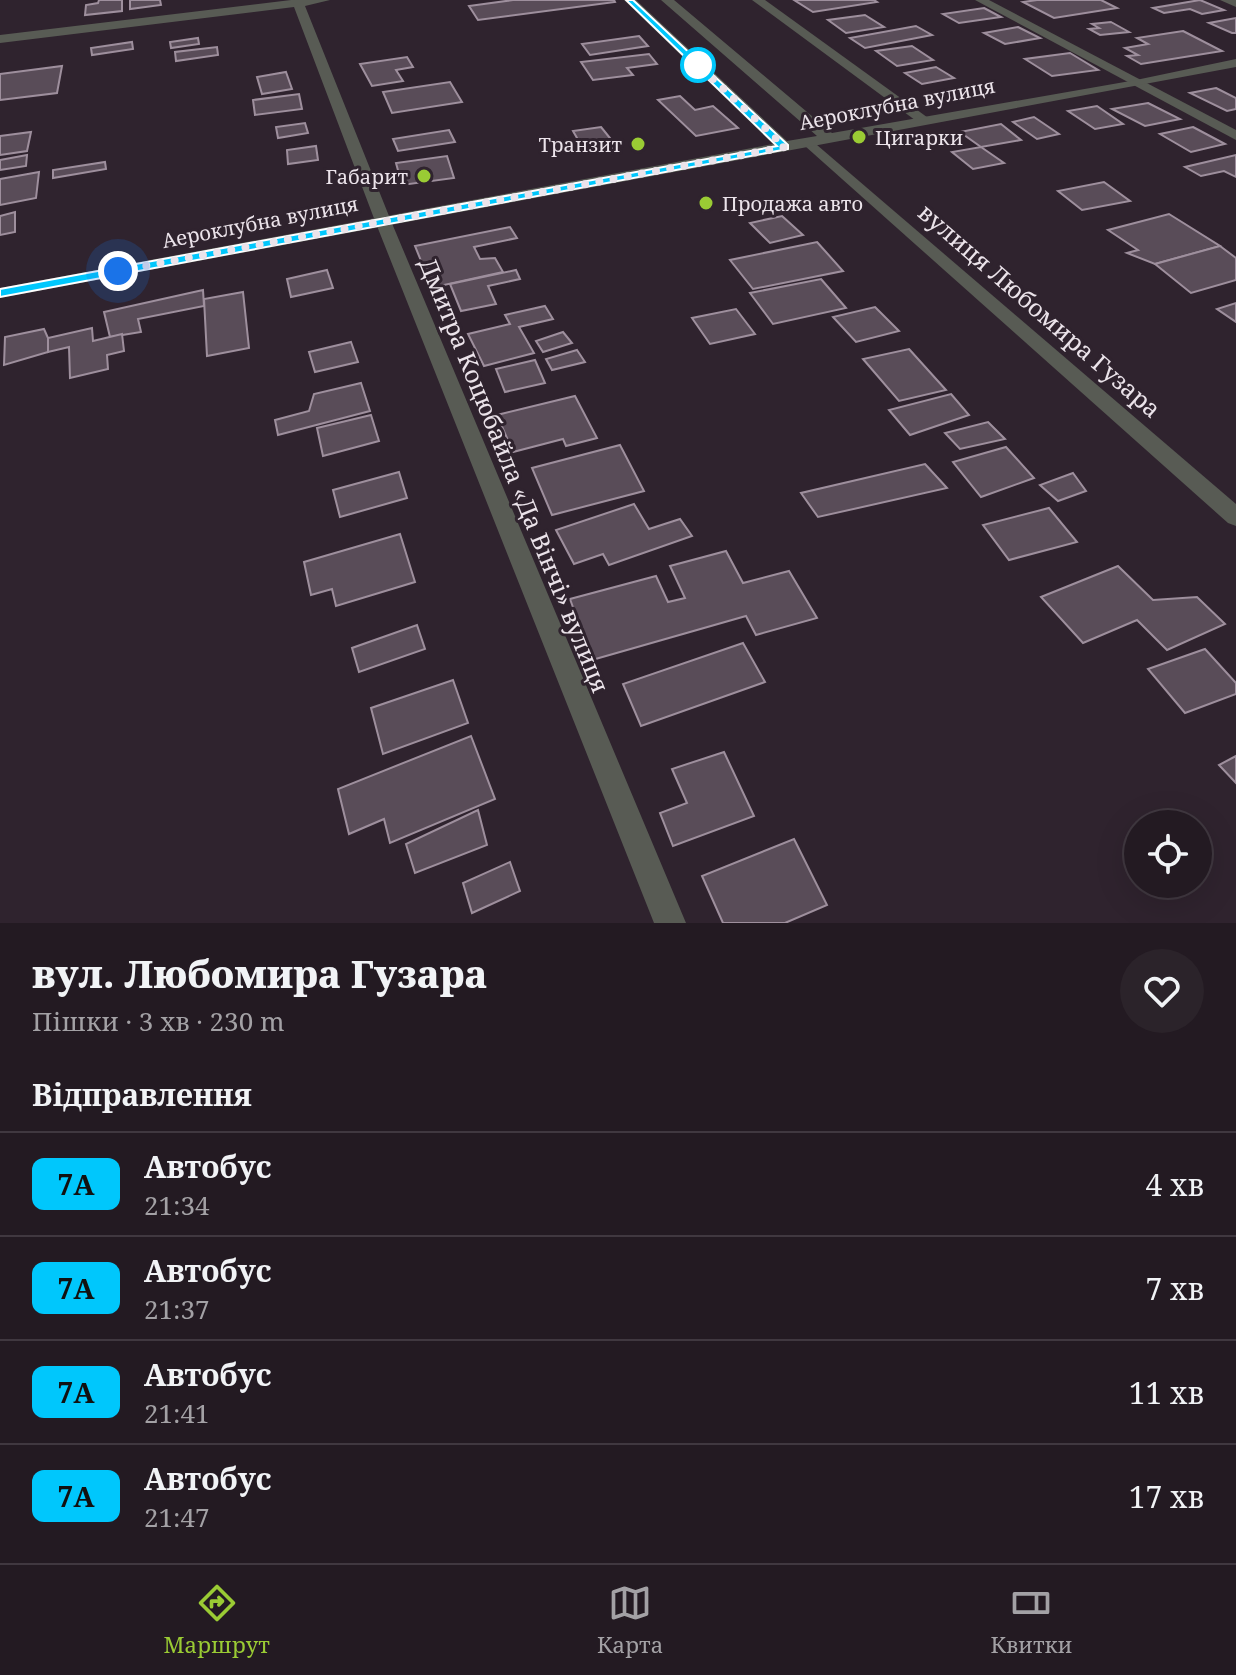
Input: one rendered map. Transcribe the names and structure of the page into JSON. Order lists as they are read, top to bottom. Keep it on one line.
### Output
{"streets":{"street":["Аероклубна вулиця","вулиця Любомира Гузара","Дмитра Коцюбайла «Да Вінчі» вулиця"]},"crossings":[["Аероклубна вулиця","вулиця Любомира Гузара"],["Аероклубна вулиця","Дмитра Коцюбайла «Да Вінчі» вулиця"]],"places":["Цигарки","Транзит","Габарит","Продажа авто"],"lines":["bus line 7А"],"page":{"heading":[["вул. Любомира Гузара","Пішки · 3 хв · 230 m"],"Відправлення"],"list":[{"mark":"7А","name":"Автобус","note":"21:34","value":"4 хв"},{"mark":"7А","name":"Автобус","note":"21:37","value":"7 хв"},{"mark":"7А","name":"Автобус","note":"21:41","value":"11 хв"},{"mark":"7А","name":"Автобус","note":"21:47","value":"17 хв"}],"tabs":["Маршрут","Карта","Квитки"]}}
